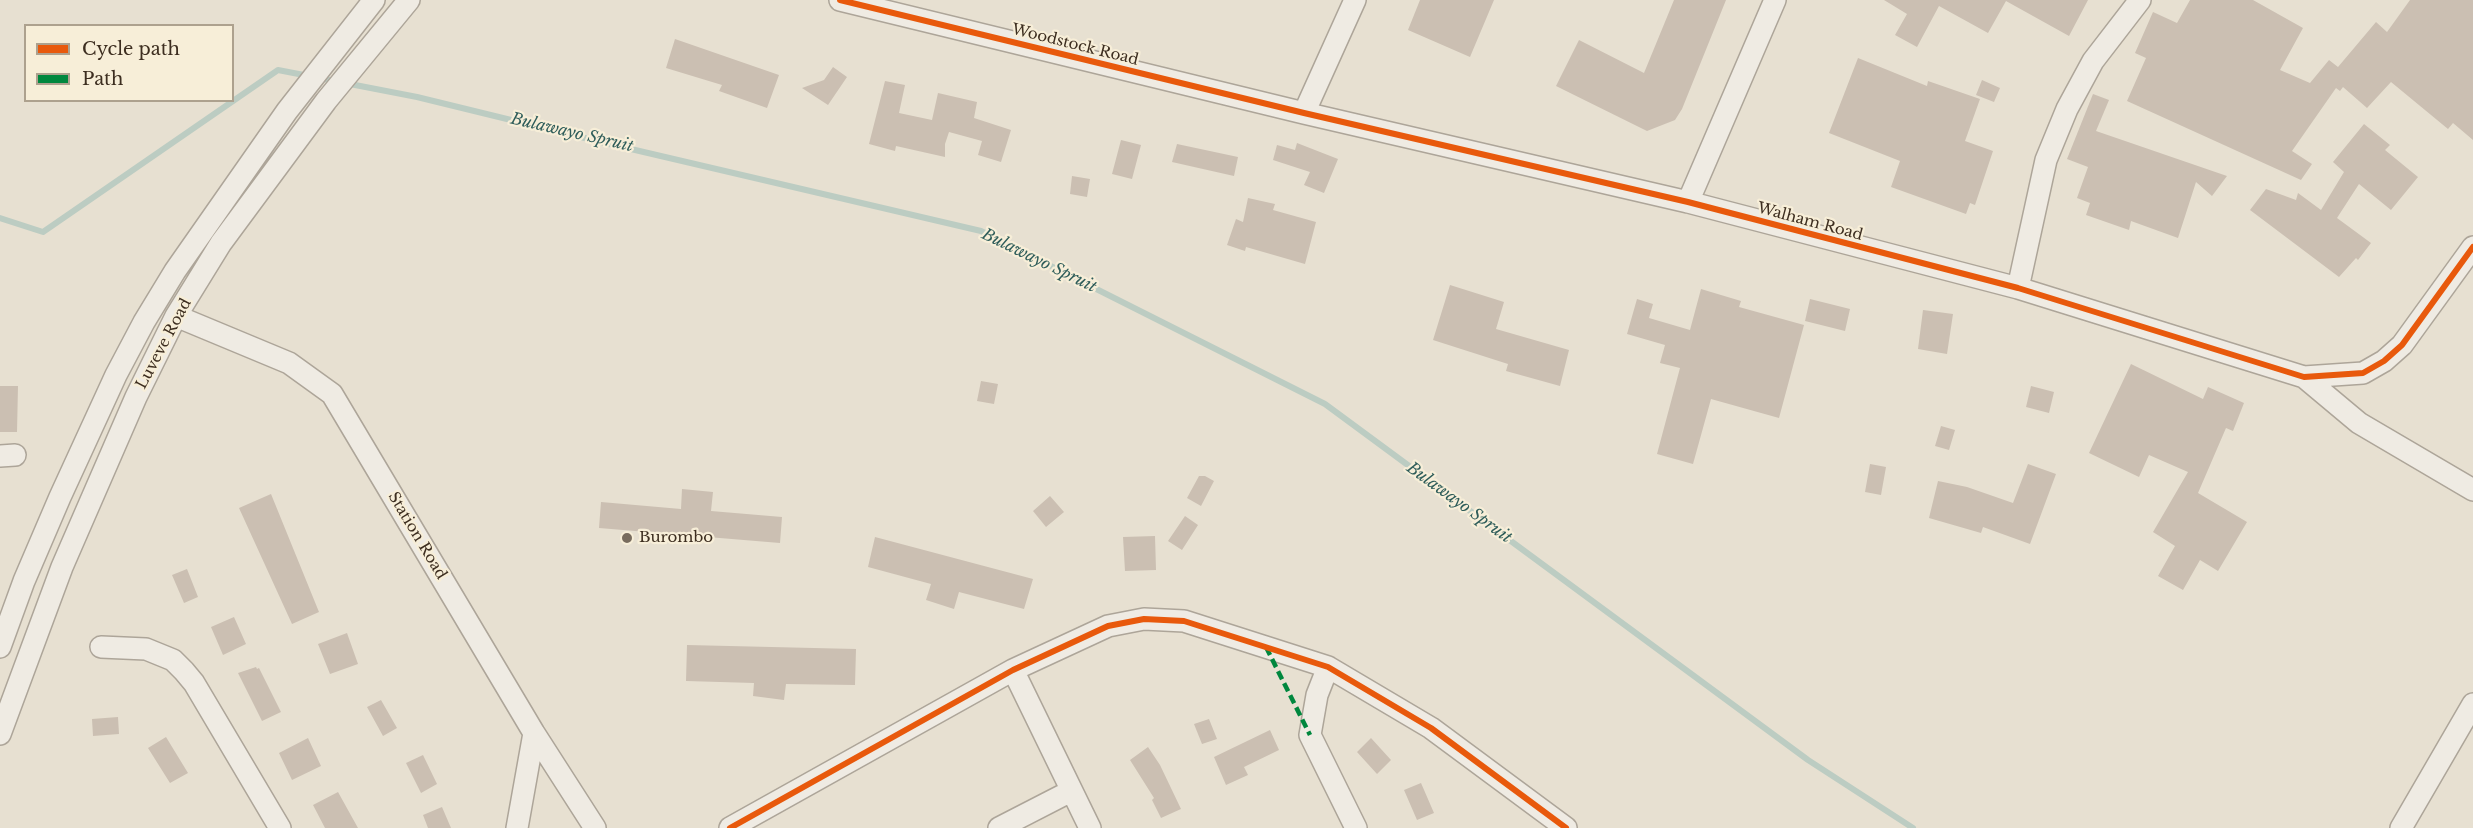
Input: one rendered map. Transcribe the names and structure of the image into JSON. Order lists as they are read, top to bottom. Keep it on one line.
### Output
{"streets":{"street":["Woodstock Road","Walham Road","Luveve Road","Station Road"]},"crossings":[["Woodstock Road","Walham Road"],["Luveve Road","Station Road"]],"water":["Bulawayo Spruit"],"places":["Burombo"],"legend":["Cycle path","Path"]}
